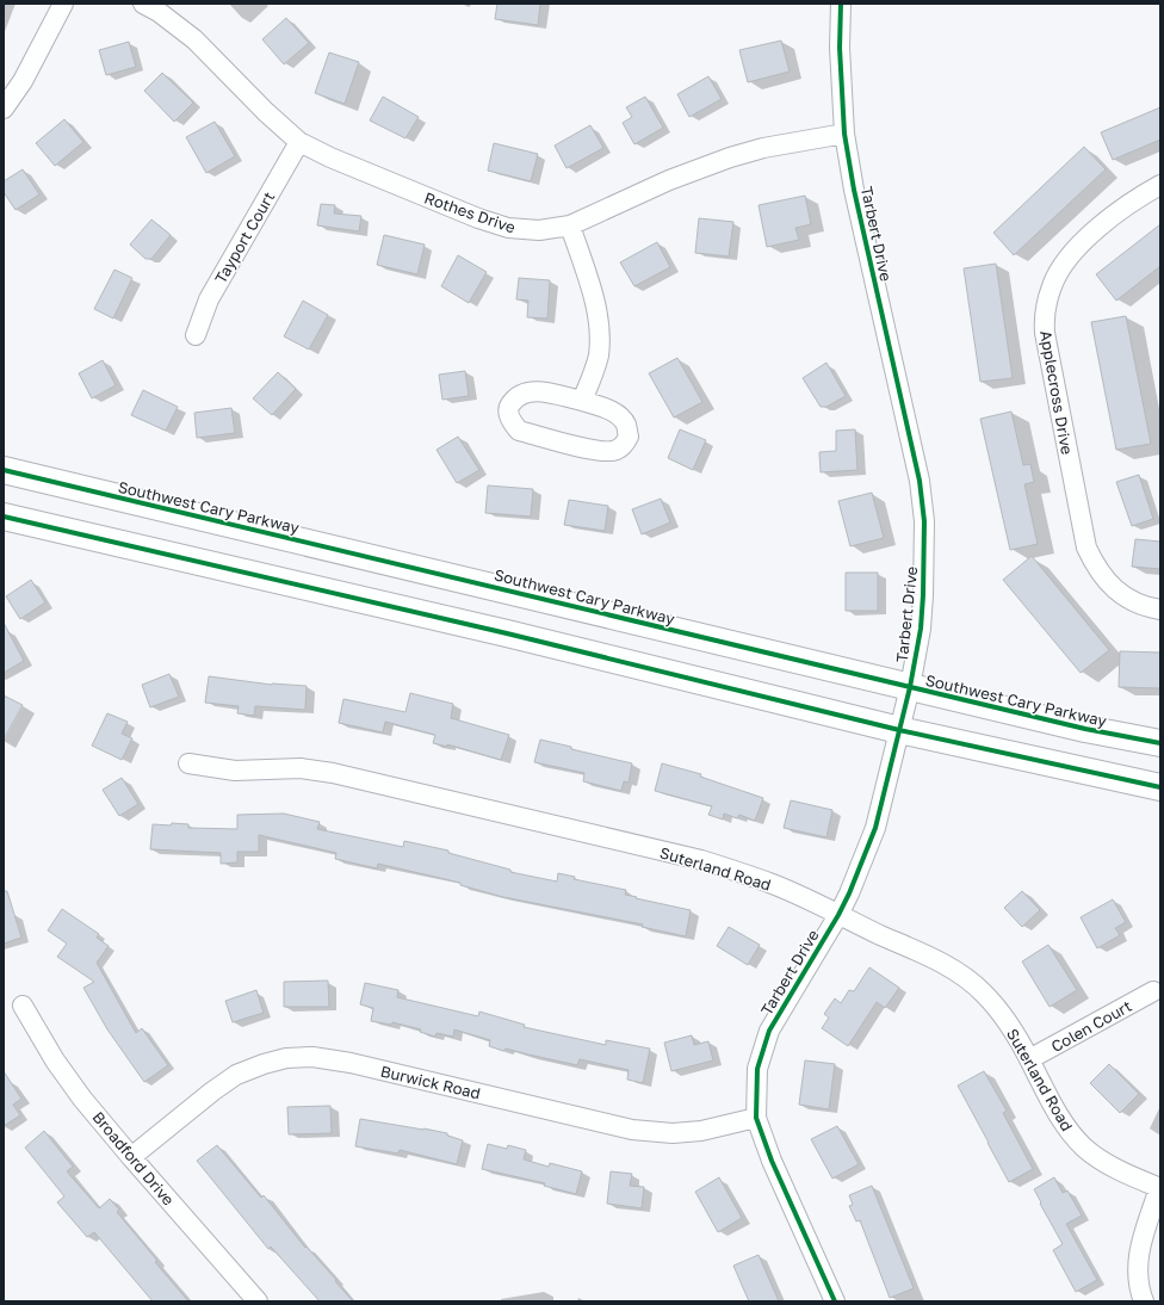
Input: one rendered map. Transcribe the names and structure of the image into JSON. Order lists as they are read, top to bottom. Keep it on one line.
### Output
{"streets":{"main road":["Southwest Cary Parkway"],"street":["Rothes Drive","Tarbert Drive","Tayport Court","Applecross Drive","Suterland Road","Colen Court","Burwick Road","Broadford Drive"]},"crossings":[["Rothes Drive","Tarbert Drive"],["Rothes Drive","Tayport Court"],["Tarbert Drive","Southwest Cary Parkway"],["Tarbert Drive","Suterland Road"],["Tarbert Drive","Burwick Road"],["Suterland Road","Colen Court"],["Burwick Road","Broadford Drive"]]}
